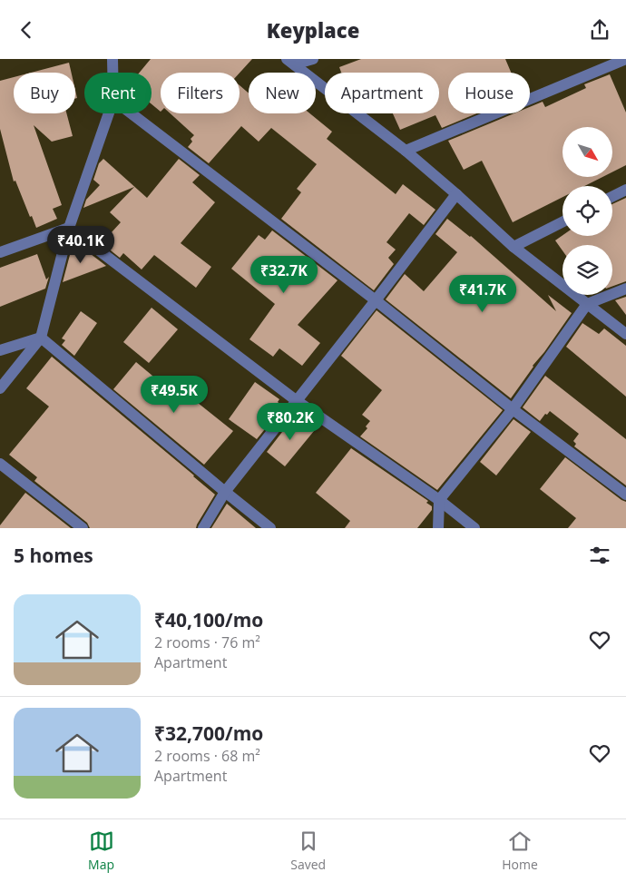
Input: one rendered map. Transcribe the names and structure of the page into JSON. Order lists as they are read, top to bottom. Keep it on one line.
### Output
{"north":"bottom right","page":{"header":"Keyplace","chip":["Buy","Rent","Filters","New","Apartment","House"],"price":["₹40.1K","₹32.7K","₹41.7K","₹49.5K","₹80.2K"],"heading":"5 homes","list":[{"name":"₹40,100/mo","note":"2 rooms · 76 m² · Apartment"},{"name":"₹32,700/mo","note":"2 rooms · 68 m² · Apartment"}],"tabs":["Map","Saved","Home"]}}
